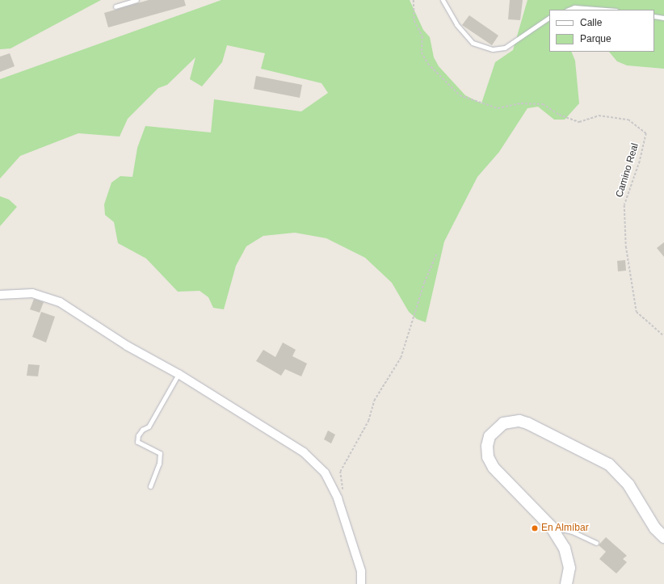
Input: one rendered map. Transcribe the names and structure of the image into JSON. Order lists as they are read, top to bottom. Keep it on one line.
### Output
{"streets":{"path":["Camino Real"]},"places":["En Almíbar"],"legend":["Calle","Parque"]}
